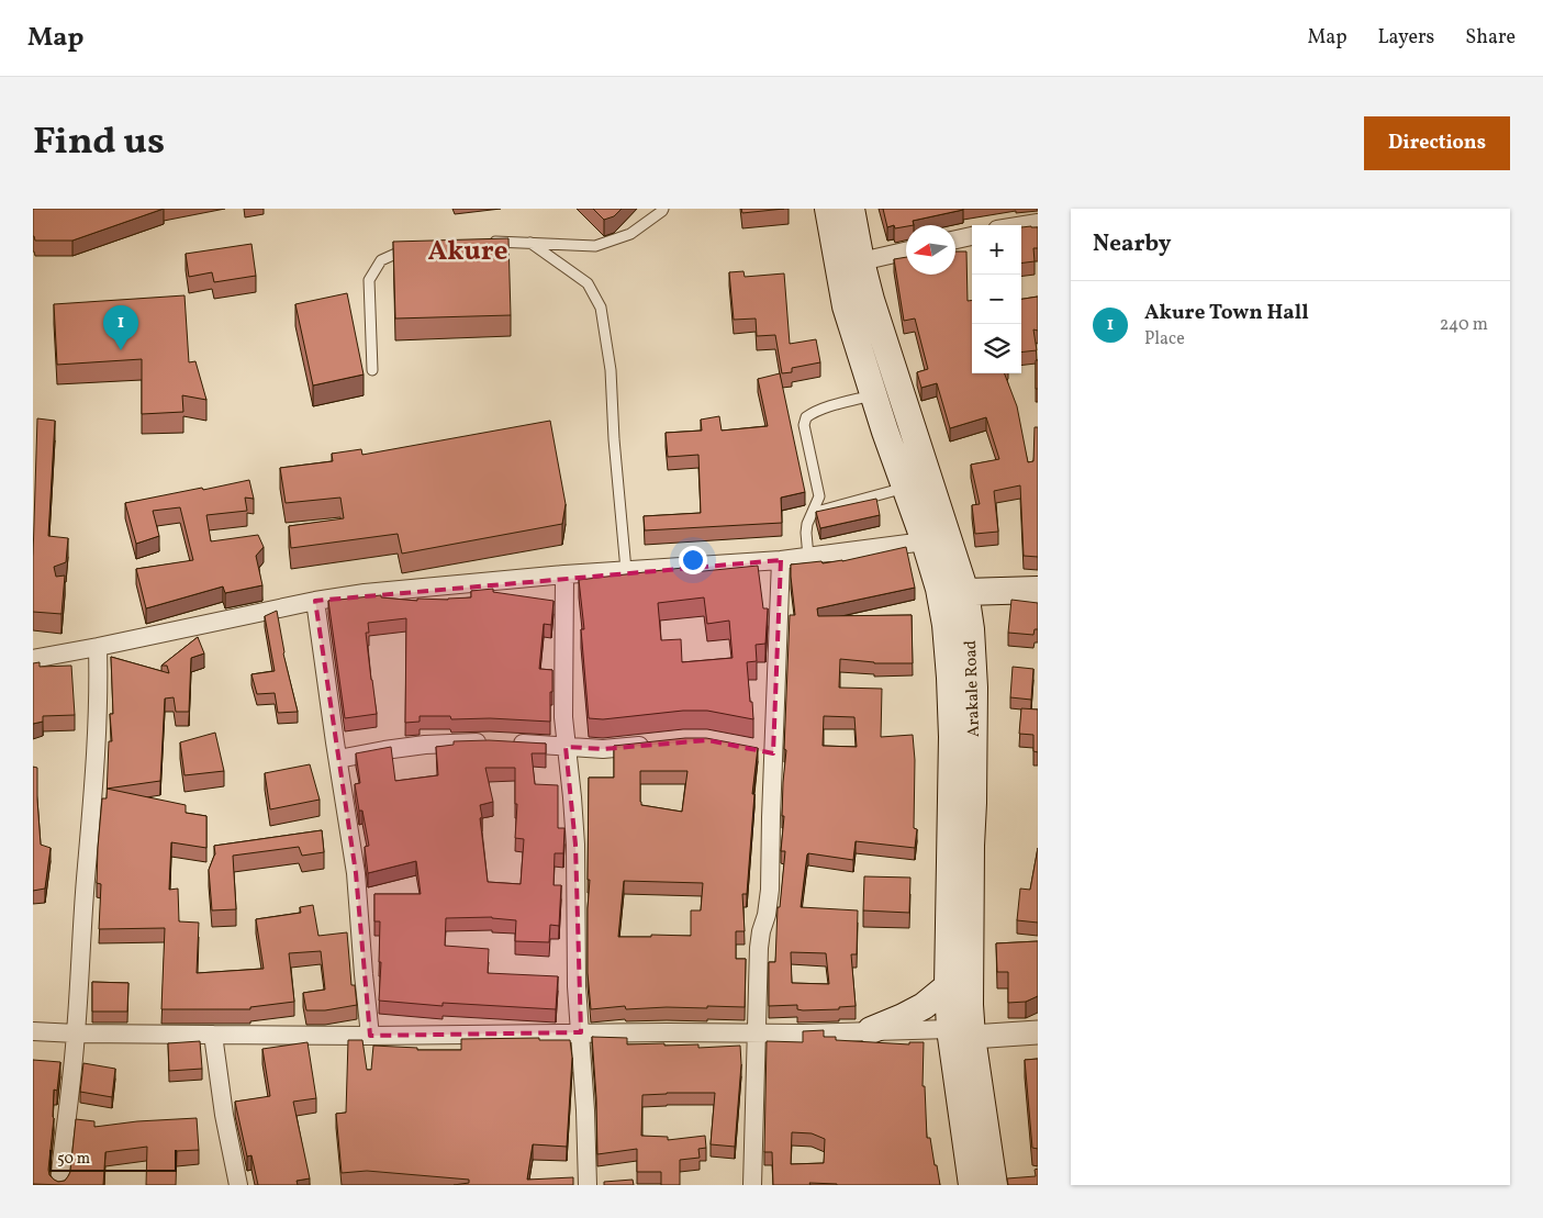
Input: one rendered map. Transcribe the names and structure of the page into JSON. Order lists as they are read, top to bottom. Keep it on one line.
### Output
{"streets":{"main road":["Arakale Road"]},"districts":["Akure"],"scale_bar":"50 m","north":"left","page":{"header":"Map","nav":["Map","Layers","Share"],"title":"Find us","buttons":"Directions","heading":"Nearby","map_buttons":["+","−"],"list":[{"mark":"1","name":"Akure Town Hall","note":"Place","value":"240 m"}],"pins":"1","scale":"50 m"}}
